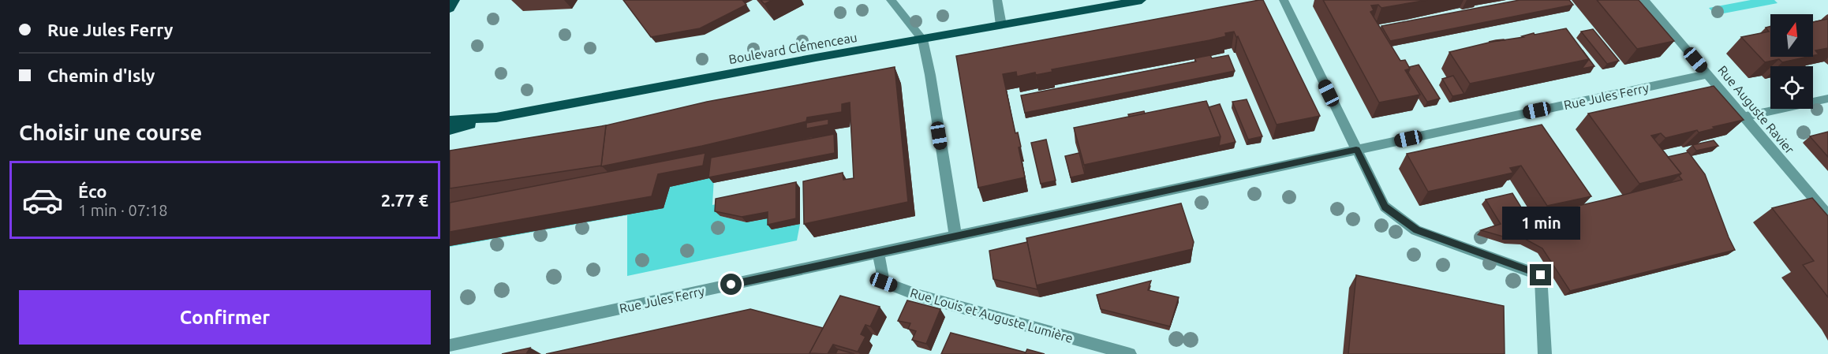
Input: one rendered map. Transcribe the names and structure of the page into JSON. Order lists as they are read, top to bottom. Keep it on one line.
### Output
{"streets":{"main road":["Boulevard Clémenceau"],"street":["Rue Jules Ferry","Rue Auguste Ravier","Rue Louis et Auguste Lumière"]},"crossings":[["Rue Jules Ferry","Rue Auguste Ravier"],["Rue Jules Ferry","Rue Louis et Auguste Lumière"]],"north":"top","page":{"banner":["Rue Jules Ferry","Chemin d'Isly"],"heading":"Choisir une course","list":[{"name":"Éco","note":"1 min · 07:18","value":"2.77 €"}],"bubble":"1 min","buttons":"Confirmer"}}
